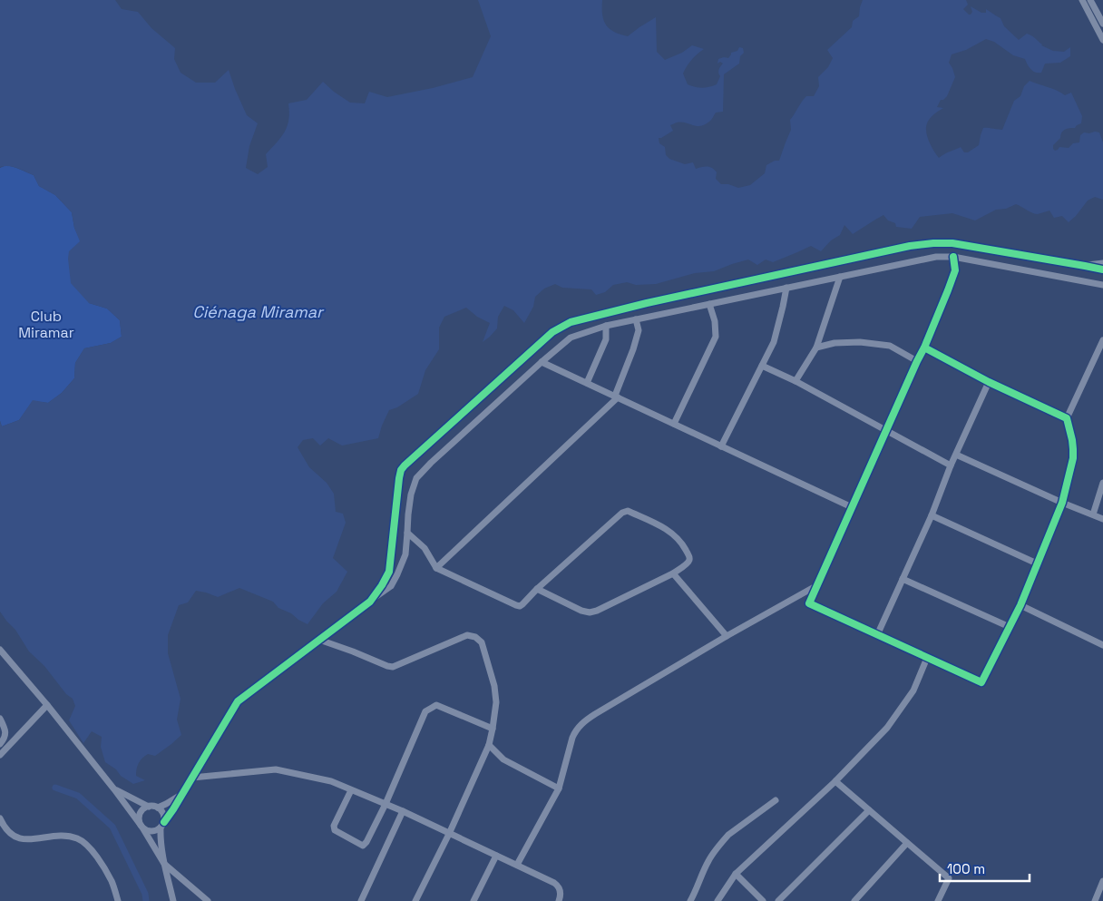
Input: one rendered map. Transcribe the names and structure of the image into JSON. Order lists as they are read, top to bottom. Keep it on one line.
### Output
{"water":["Ciénaga Miramar"],"parks":["Club Miramar"],"scale_bar":"100 m"}
